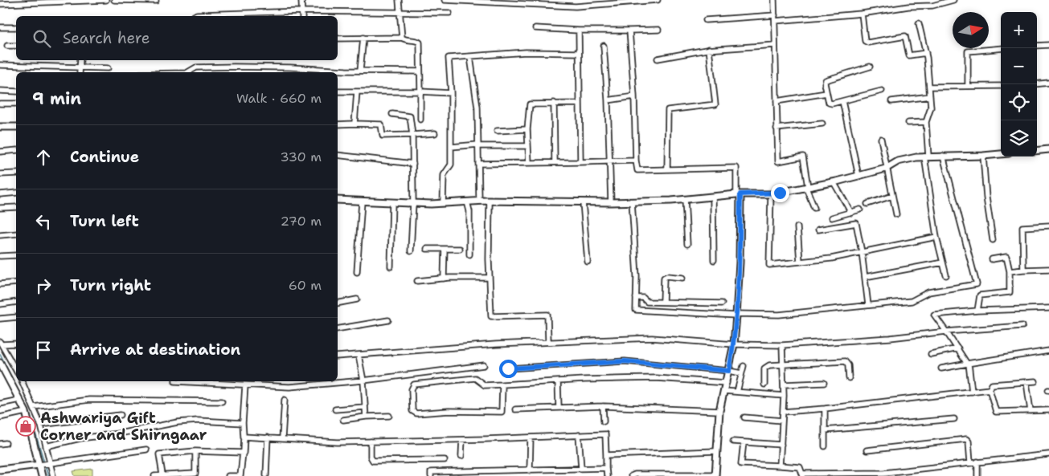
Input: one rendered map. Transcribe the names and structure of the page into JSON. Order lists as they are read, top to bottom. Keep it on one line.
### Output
{"places":{"shop":["Ashwariya Gift Corner and Shirngaar"]},"north":"right","page":{"map_buttons":["+","−"],"search":"Search here","heading":["9 min","Walk · 660 m"],"list":[["Continue","330 m"],["Turn left","270 m"],["Turn right","60 m"],"Arrive at destination"]}}
